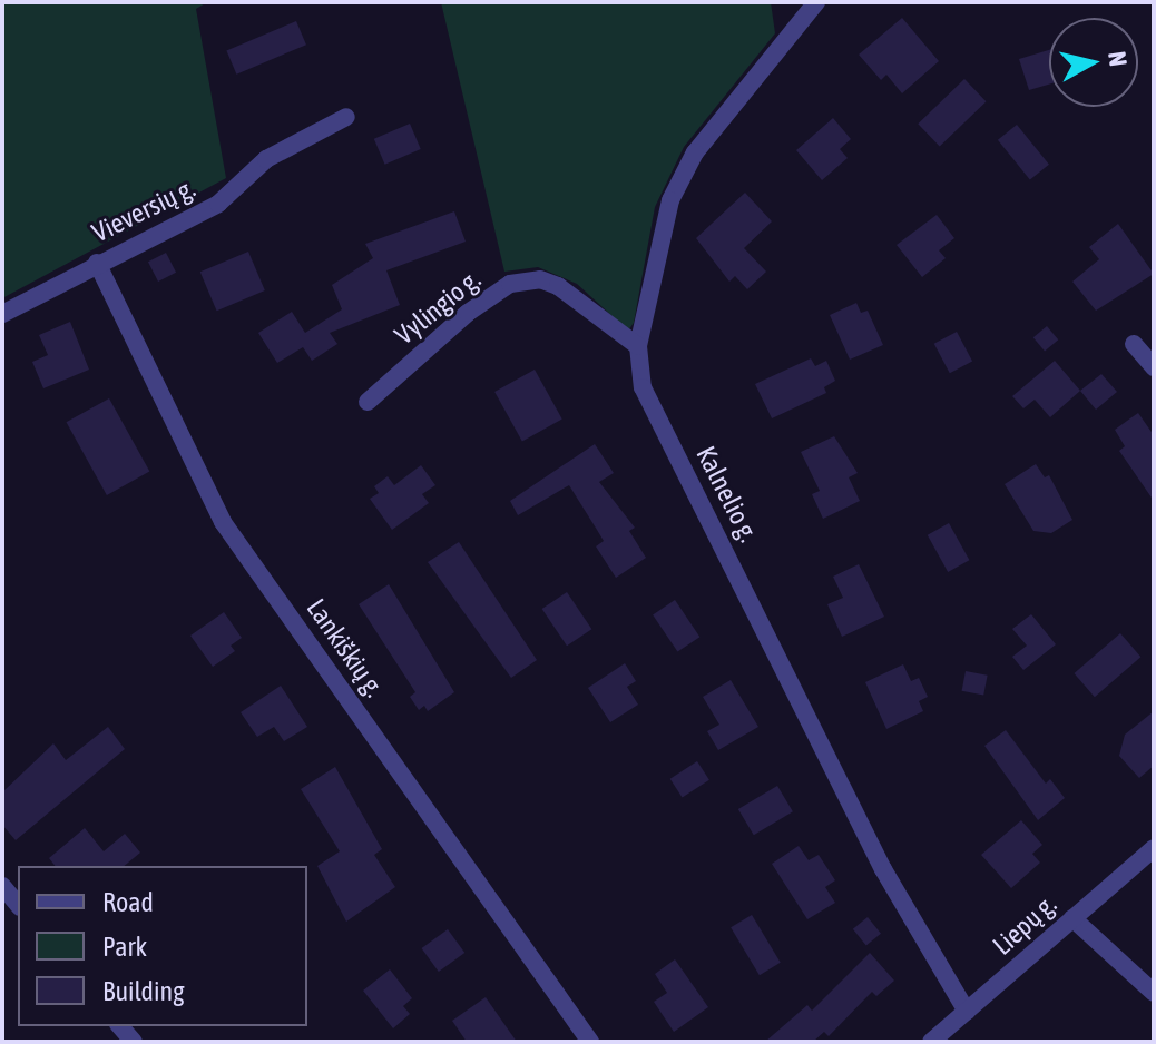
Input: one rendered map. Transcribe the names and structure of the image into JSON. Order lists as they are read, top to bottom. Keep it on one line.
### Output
{"streets":{"street":["Vieversių g.","Vylingio g.","Kalnelio g.","Lankiškių g.","Liepų g."]},"crossings":[["Vieversių g.","Lankiškių g."],["Vylingio g.","Kalnelio g."],["Kalnelio g.","Liepų g."]],"legend":["Road","Park","Building"],"north":"right"}
